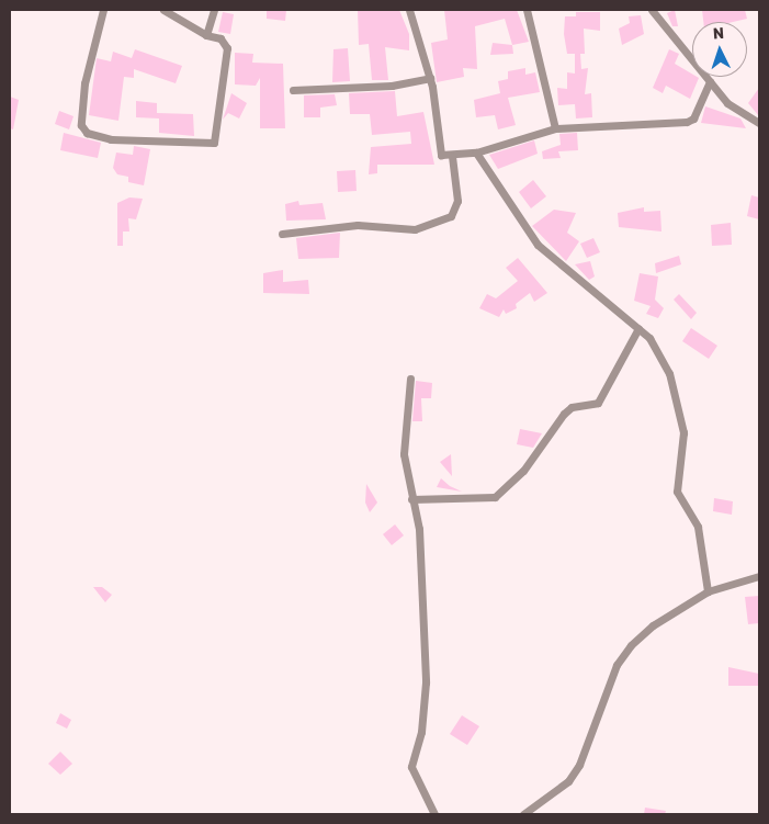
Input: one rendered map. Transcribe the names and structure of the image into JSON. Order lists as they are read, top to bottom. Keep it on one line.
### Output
{"north":"top"}
